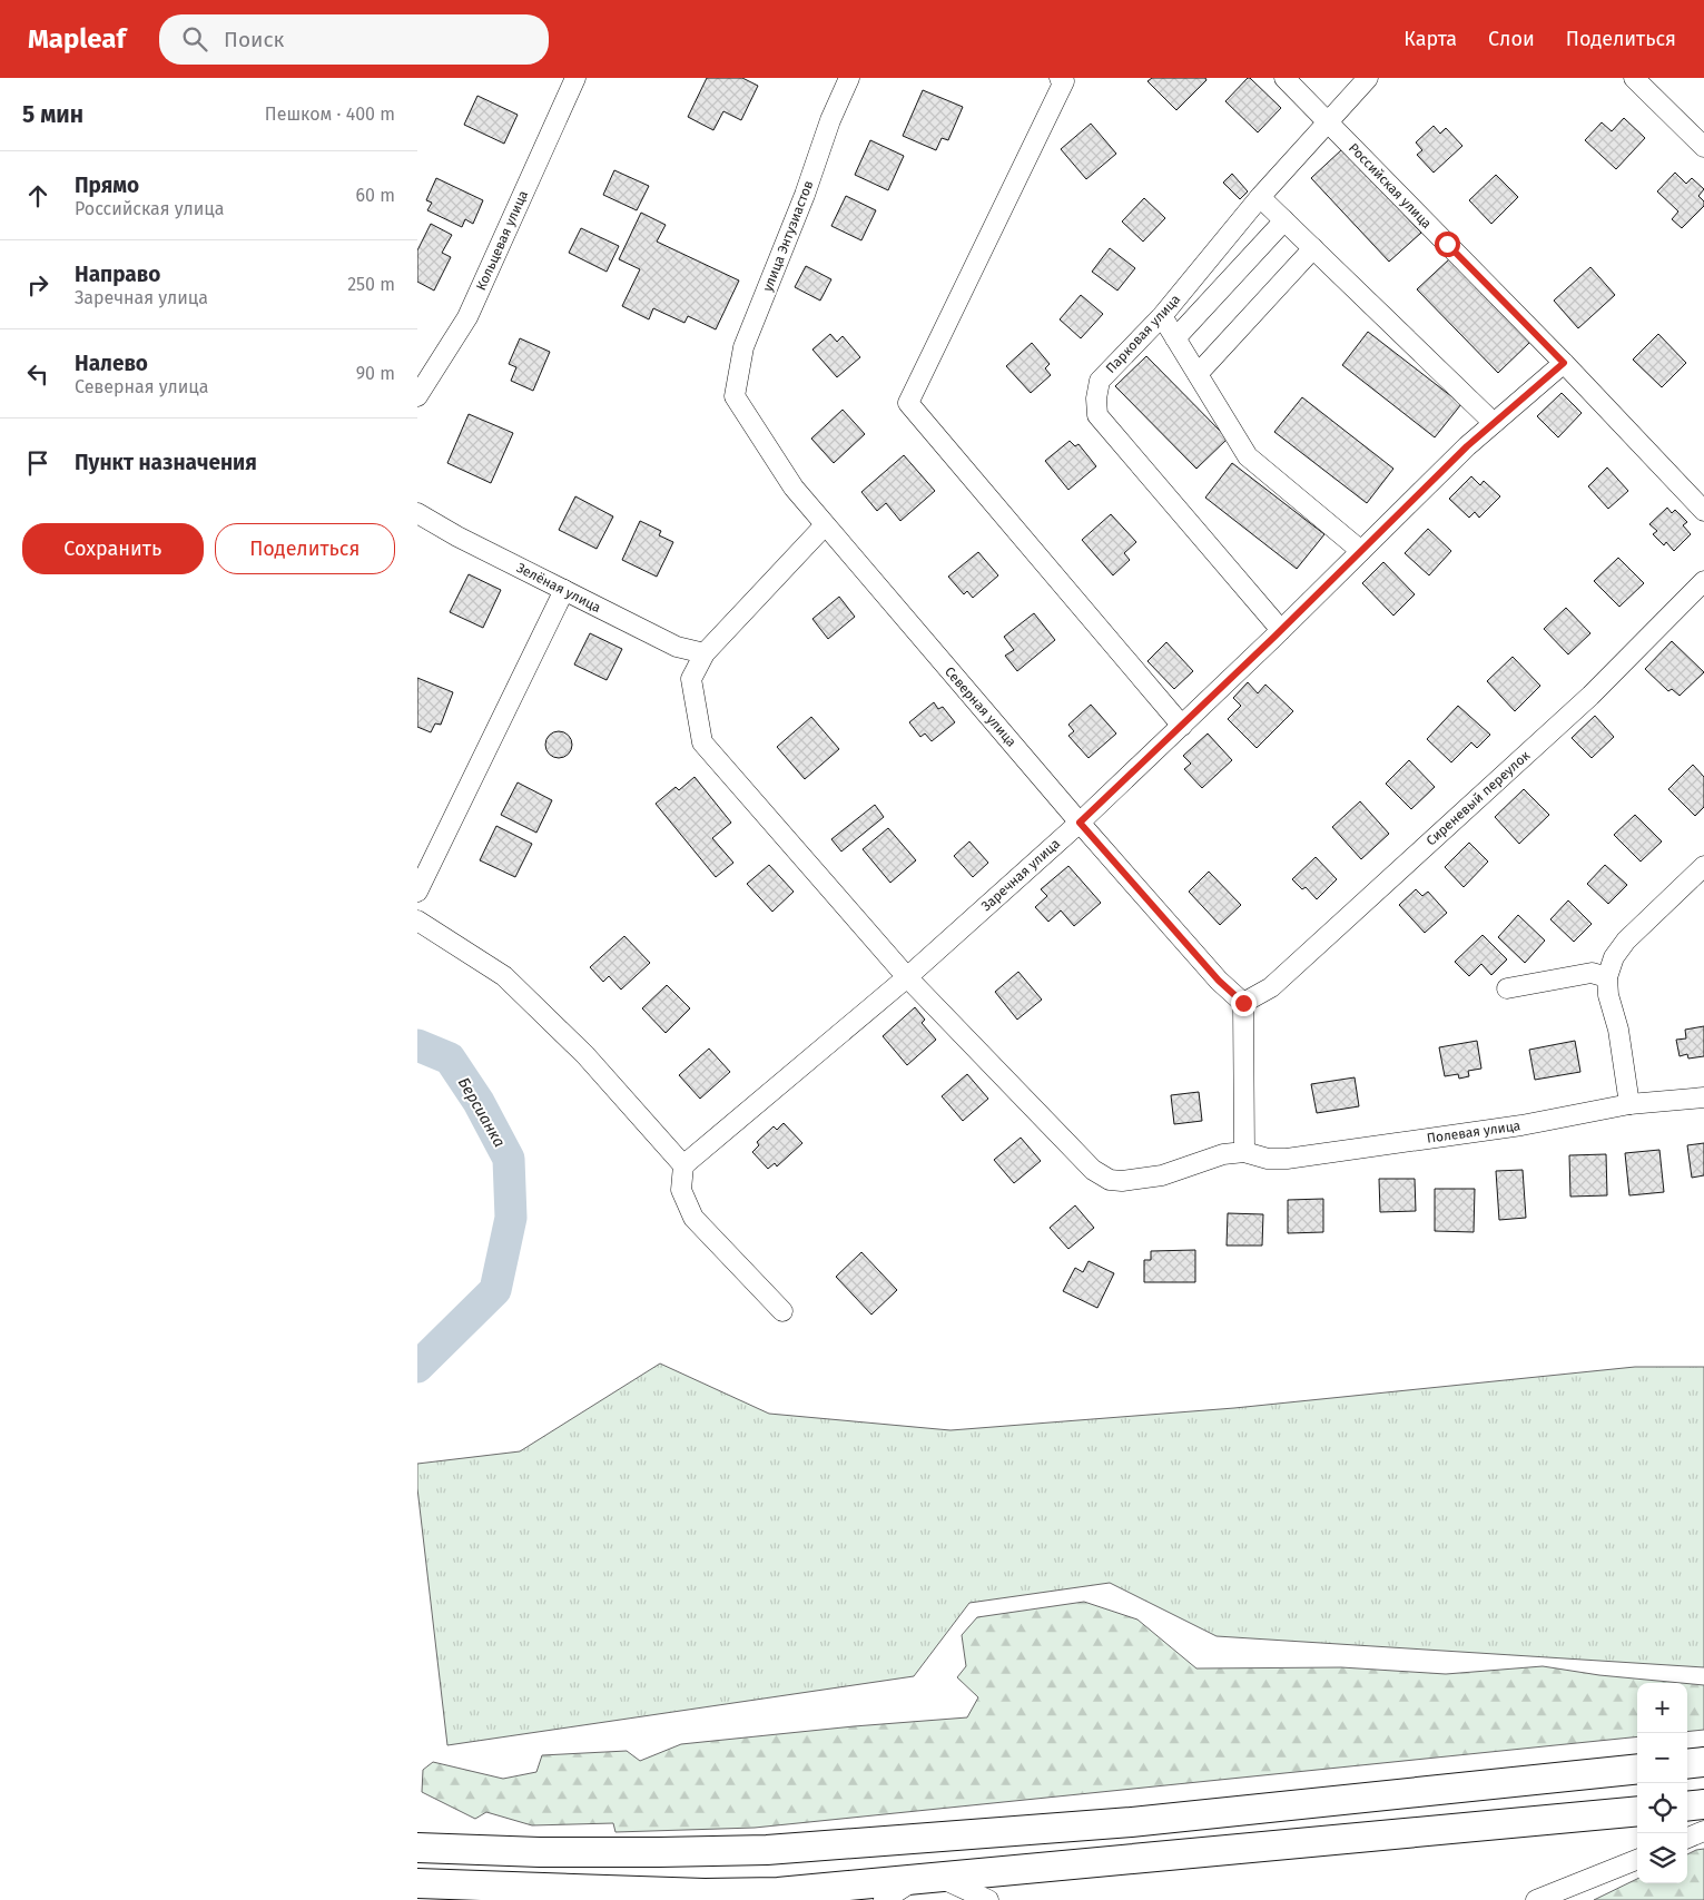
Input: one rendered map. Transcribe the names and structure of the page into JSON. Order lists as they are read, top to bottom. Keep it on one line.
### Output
{"streets":{"street":["Российская улица","улица Энтузиастов","Кольцевая улица","Парковая улица","Зелёная улица","Северная улица","Сиреневый переулок","Заречная улица","Полевая улица"]},"crossings":[["Российская улица","Парковая улица"],["Российская улица","Заречная улица"],["улица Энтузиастов","Северная улица"],["Парковая улица","Заречная улица"],["Северная улица","Сиреневый переулок"],["Северная улица","Заречная улица"]],"water":["Берсианка"],"page":{"header":"Mapleaf","search":"Поиск","nav":["Карта","Слои","Поделиться"],"heading":["5 мин","Пешком · 400 m"],"list":[["Прямо","Российская улица","60 m"],["Направо","Заречная улица","250 m"],["Налево","Северная улица","90 m"],"Пункт назначения"],"buttons":["Сохранить","Поделиться"],"map_buttons":["+","−"]}}
